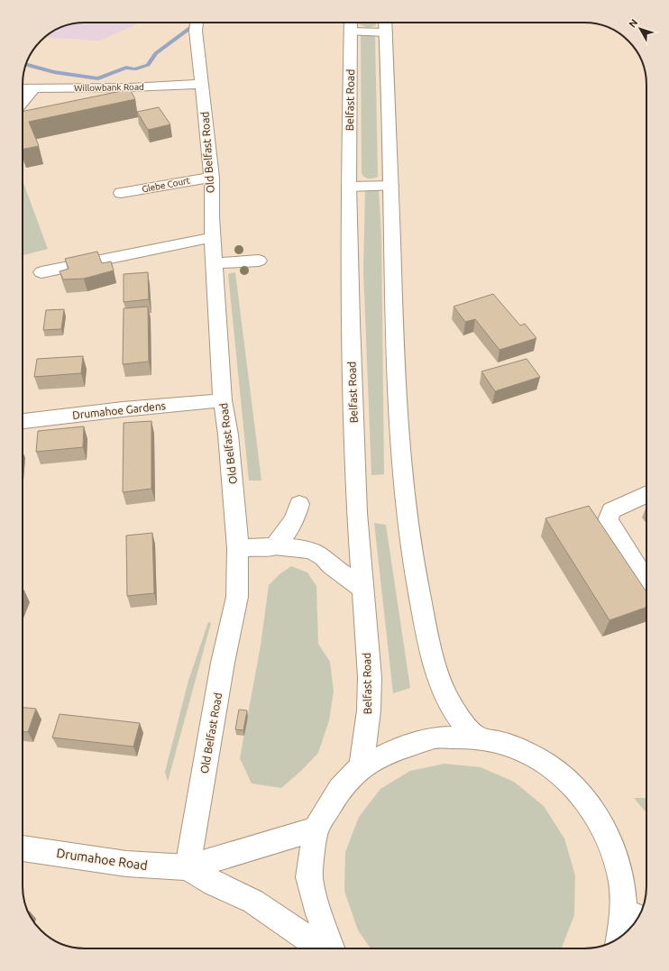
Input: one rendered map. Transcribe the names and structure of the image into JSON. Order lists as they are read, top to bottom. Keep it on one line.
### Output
{"streets":{"main road":["Willowbank Road","Belfast Road","Old Belfast Road","Glebe Court","Drumahoe Gardens","Drumahoe Road"]},"crossings":[["Willowbank Road","Old Belfast Road"],["Old Belfast Road","Glebe Court"],["Old Belfast Road","Drumahoe Gardens"],["Old Belfast Road","Drumahoe Road"]],"north":"top left"}
